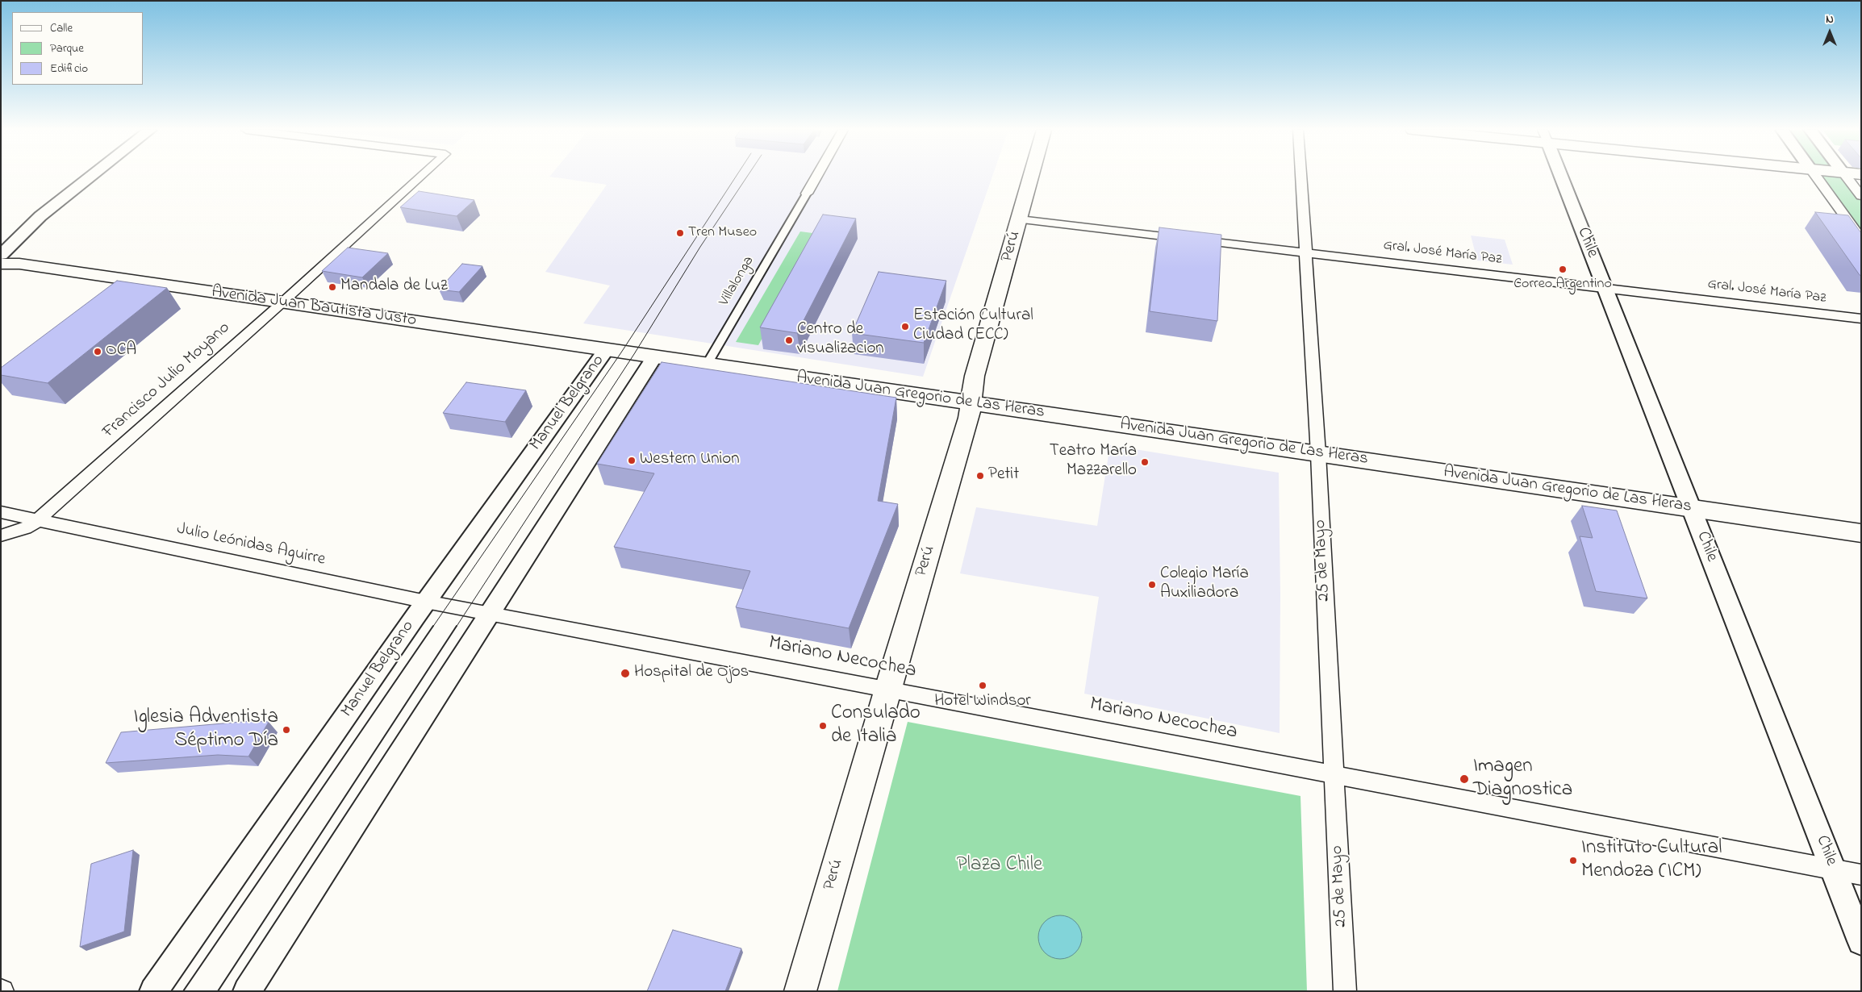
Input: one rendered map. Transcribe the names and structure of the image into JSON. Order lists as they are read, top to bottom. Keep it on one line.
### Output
{"streets":{"main road":["Perú","Avenida Juan Bautista Justo","Avenida Juan Gregorio de Las Heras"],"street":["Chile","Gral. José María Paz","Villalonga","Francisco Julio Moyano","Manuel Belgrano","Julio Leónidas Aguirre","25 de Mayo","Mariano Necochea"]},"crossings":[["Chile","Gral. José María Paz"],["Chile","Avenida Juan Gregorio de Las Heras"],["Chile","Mariano Necochea"],["Perú","Gral. José María Paz"],["Perú","Avenida Juan Gregorio de Las Heras"],["Perú","Mariano Necochea"],["Gral. José María Paz","25 de Mayo"],["Villalonga","Avenida Juan Gregorio de Las Heras"],["Avenida Juan Bautista Justo","Francisco Julio Moyano"],["Avenida Juan Bautista Justo","Avenida Juan Gregorio de Las Heras"],["Avenida Juan Bautista Justo","Manuel Belgrano"],["Francisco Julio Moyano","Julio Leónidas Aguirre"],["Avenida Juan Gregorio de Las Heras","Manuel Belgrano"],["Avenida Juan Gregorio de Las Heras","25 de Mayo"],["Manuel Belgrano","Julio Leónidas Aguirre"],["Julio Leónidas Aguirre","Mariano Necochea"],["25 de Mayo","Mariano Necochea"]],"parks":["Plaza Chile"],"places":["Tren Museo","Correo Argentino","Mandala de Luz","Estación Cultural Ciudad (ECC)","Centro de visualizacion","OCA","Western Union","Teatro María Mazzarello","Petit","Colegio María Auxiliadora","Hospital de Ojos","Hotel Windsor","Consulado de Italia","Iglesia Adventista Séptimo Día","Imagen Diagnostica","Instituto Cultural Mendoza (ICM)"],"legend":["Calle","Parque","Edificio"],"north":"top"}
